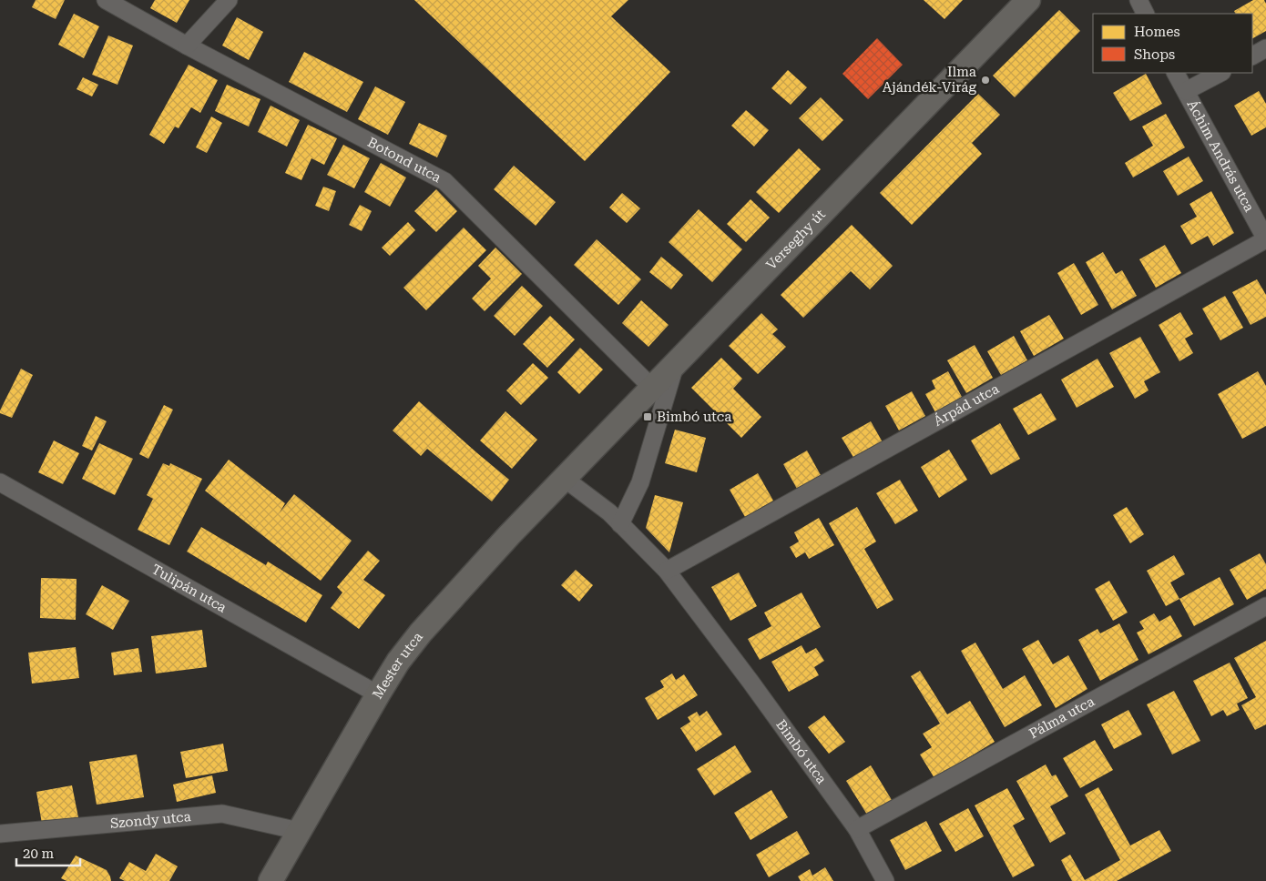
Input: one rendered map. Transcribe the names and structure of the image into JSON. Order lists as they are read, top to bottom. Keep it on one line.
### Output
{"streets":{"main road":["Verseghy út","Mester utca"],"street":["Áchim András utca","Botond utca","Árpád utca","Tulipán utca","Pálma utca","Bimbó utca","Szondy utca"]},"crossings":[["Áchim András utca","Árpád utca"],["Botond utca","Verseghy út"],["Verseghy út","Mester utca"],["Verseghy út","Bimbó utca"],["Árpád utca","Bimbó utca"],["Tulipán utca","Mester utca"],["Mester utca","Bimbó utca"],["Mester utca","Szondy utca"],["Pálma utca","Bimbó utca"]],"places":{"other":["Ilma Ajándék-Virág"],"transit":["Bimbó utca"]},"legend":["Homes","Shops"],"scale_bar":"20 m"}
